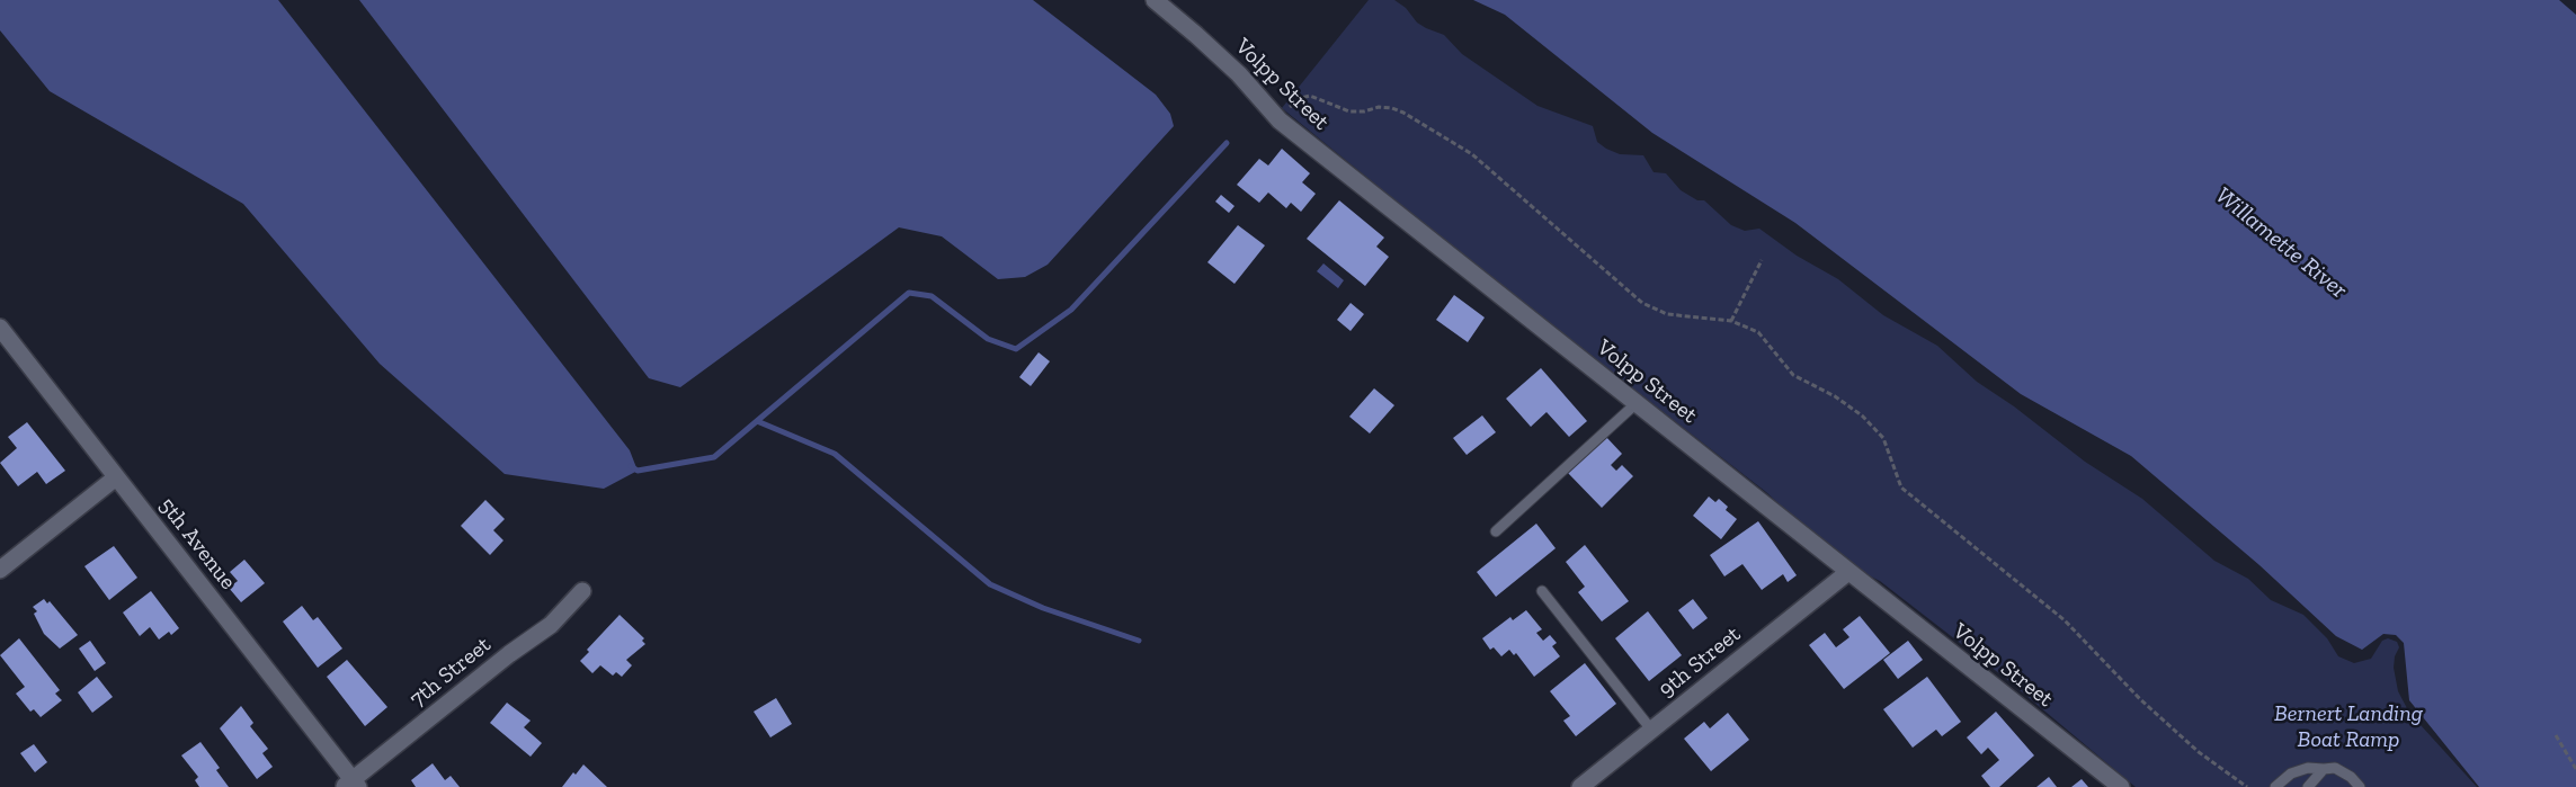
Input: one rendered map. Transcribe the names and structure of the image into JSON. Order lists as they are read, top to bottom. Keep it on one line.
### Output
{"streets":{"street":["Volpp Street","5th Avenue","9th Street","7th Street"]},"crossings":[["Volpp Street","9th Street"],["5th Avenue","7th Street"]],"water":["Willamette River"],"parks":["Bernert Landing Boat Ramp"]}
